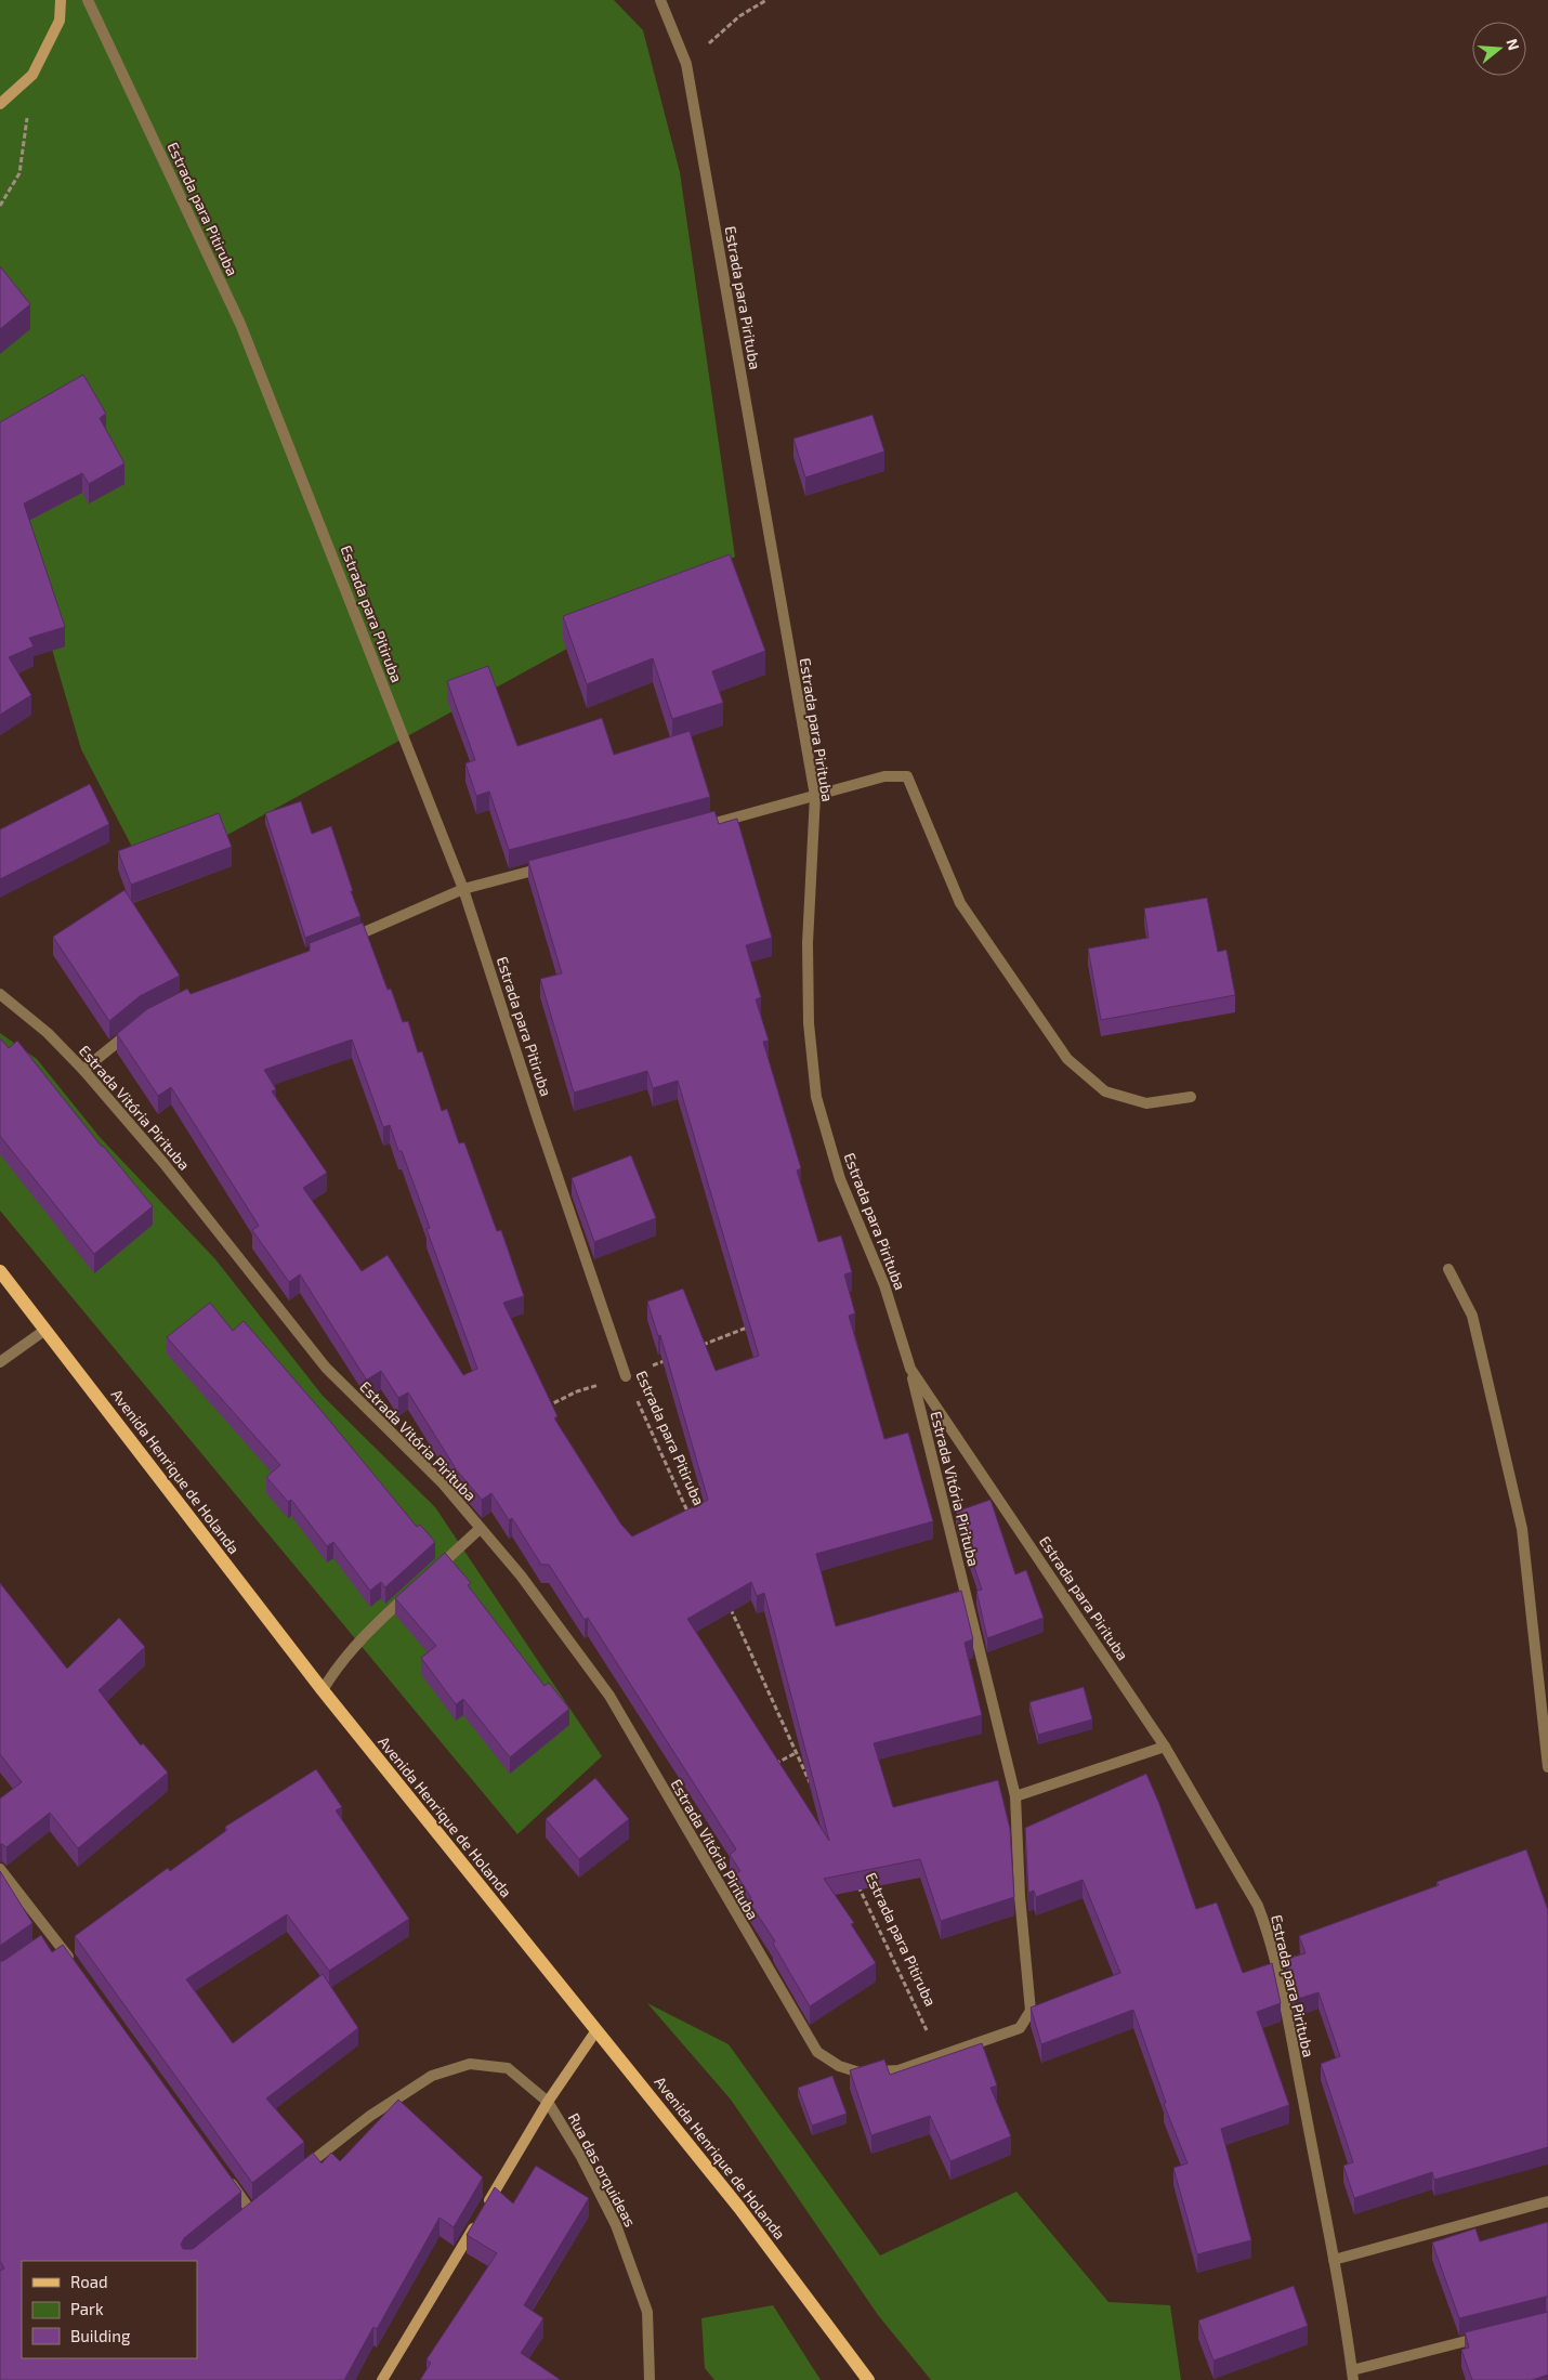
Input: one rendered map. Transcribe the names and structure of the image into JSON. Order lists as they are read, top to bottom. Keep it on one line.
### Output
{"streets":{"main road":["Avenida Henrique de Holanda"],"street":["Estrada para Pitiruba","Estrada para Pirituba","Estrada Vitória Pirituba","Rua das orquideas"]},"crossings":[["Estrada para Pitiruba","Estrada Vitória Pirituba"],["Estrada para Pirituba","Estrada Vitória Pirituba"]],"legend":["Road","Park","Building"],"north":"right"}
